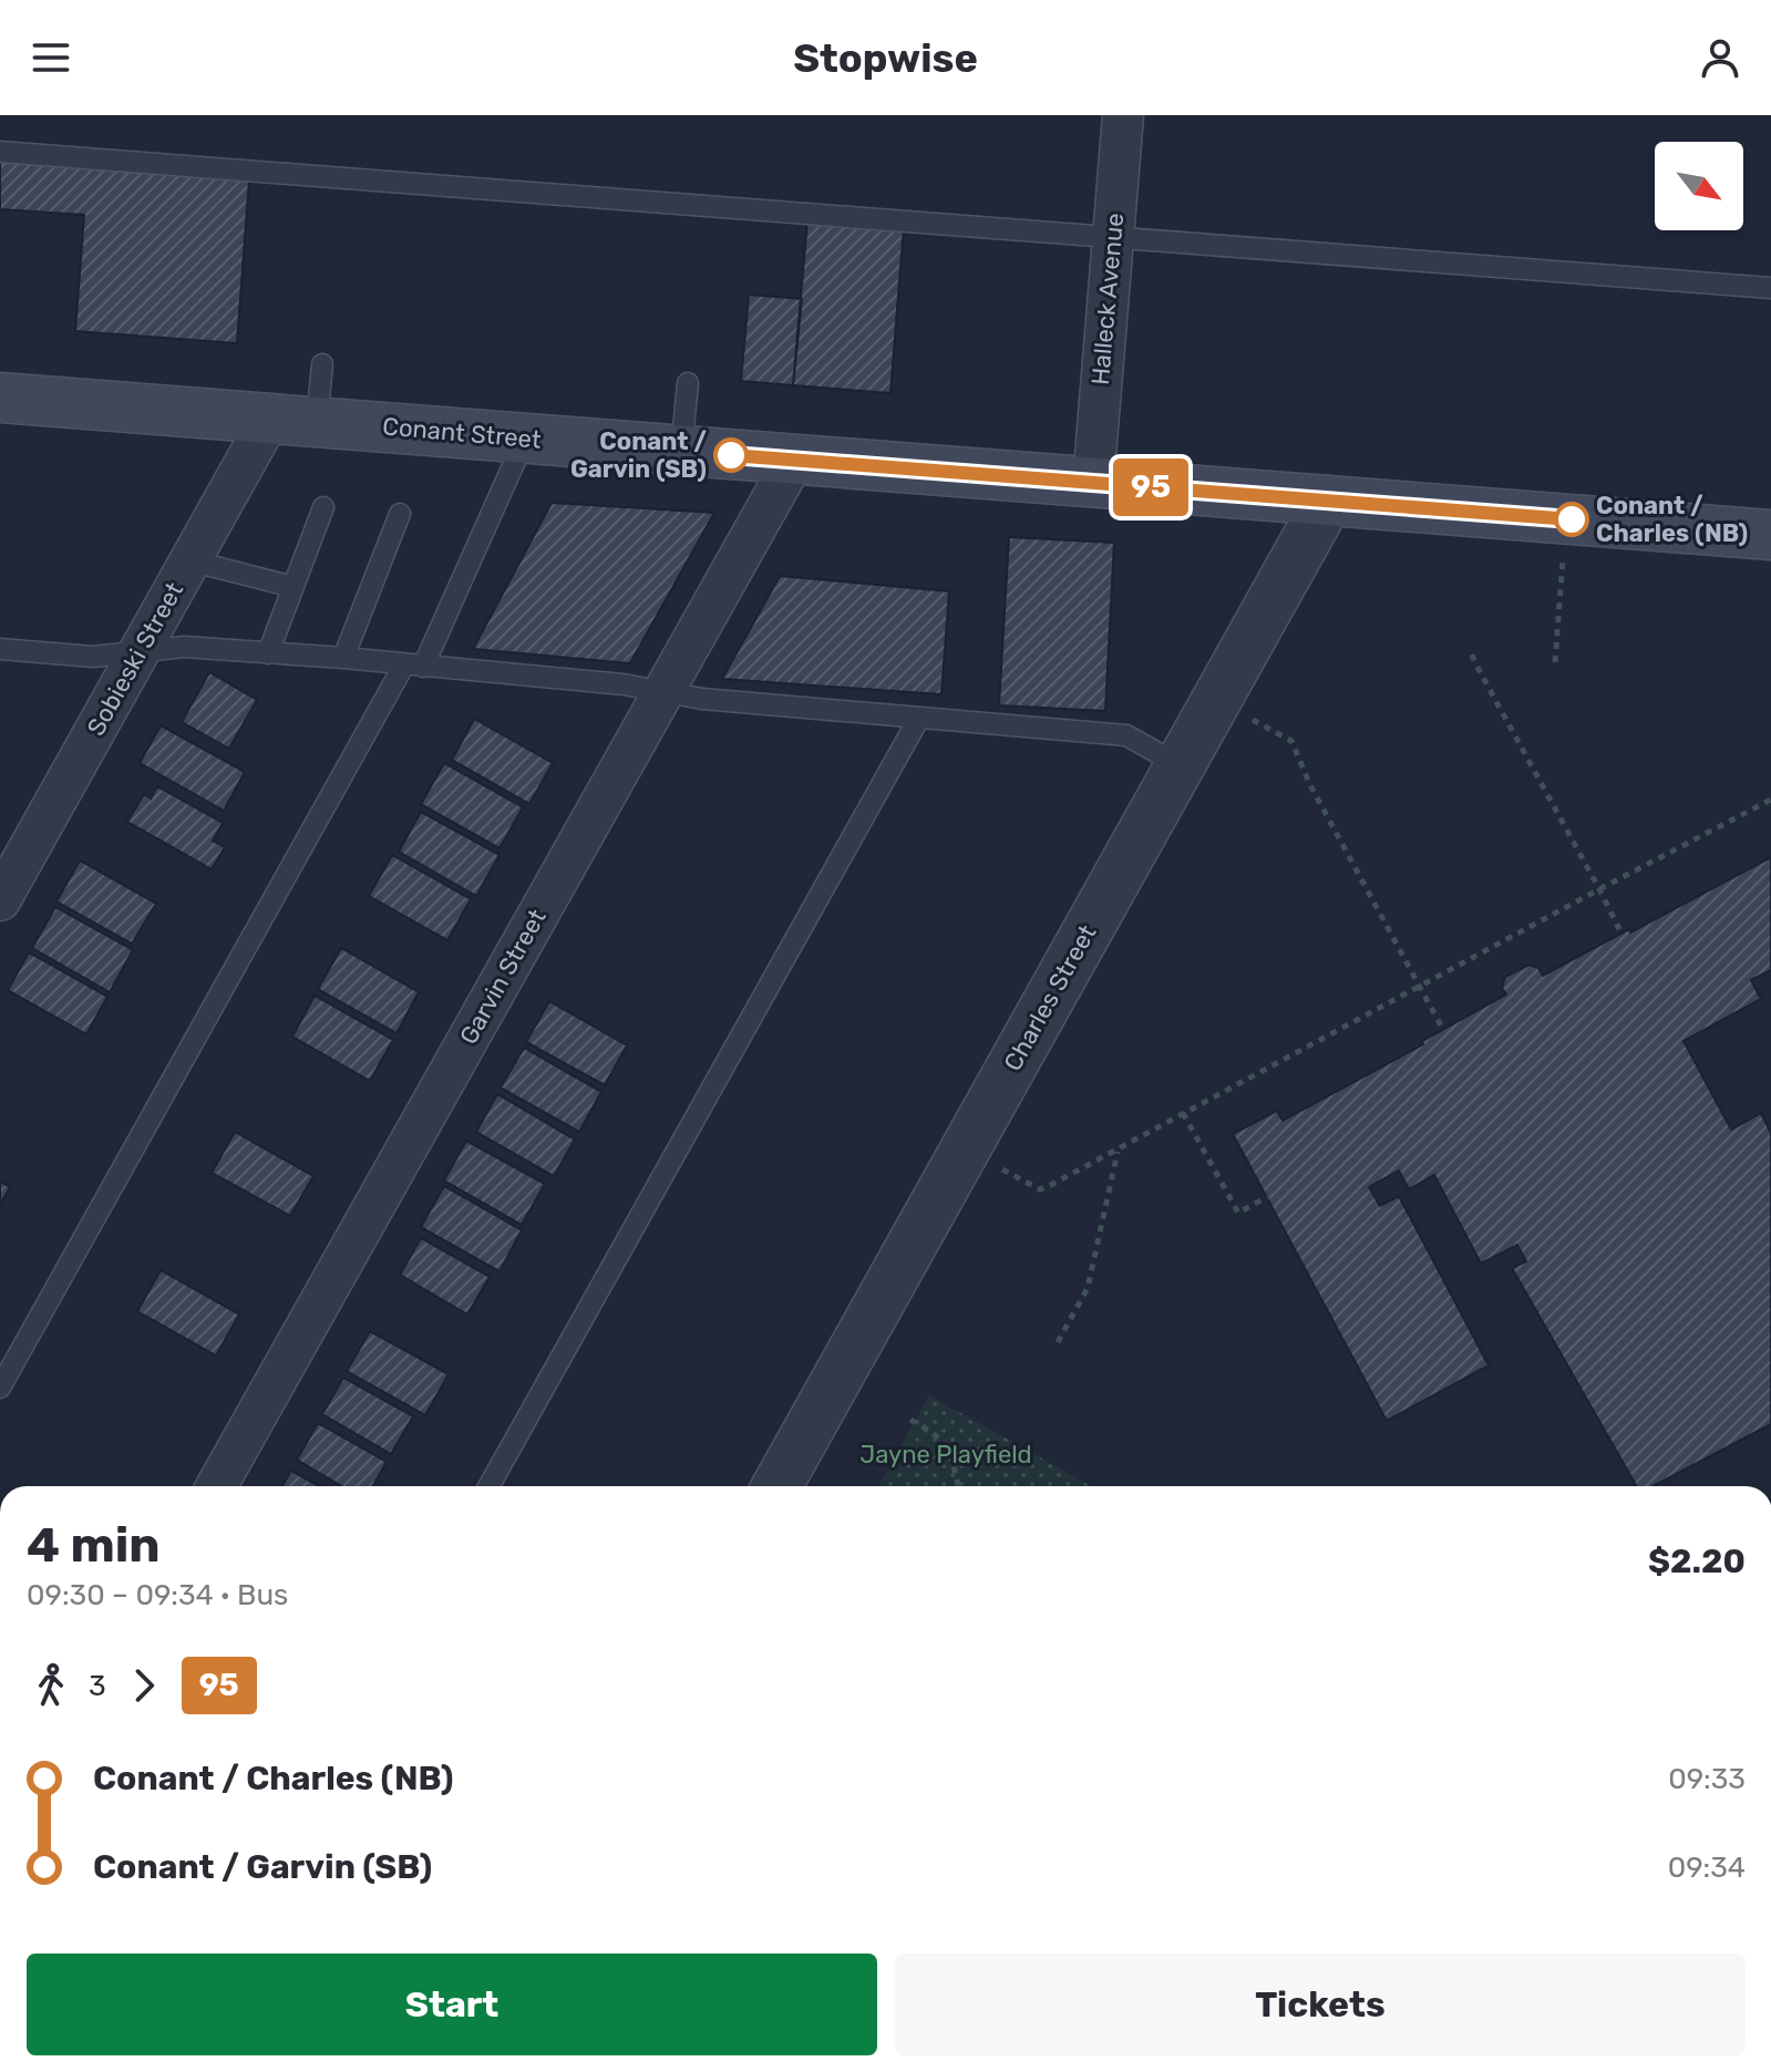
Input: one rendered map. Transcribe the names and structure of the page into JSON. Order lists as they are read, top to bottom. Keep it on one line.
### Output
{"streets":{"main road":["Conant Street"],"street":["Halleck Avenue","Sobieski Street","Garvin Street","Charles Street"]},"crossings":[["Halleck Avenue","Conant Street"],["Conant Street","Sobieski Street"],["Conant Street","Garvin Street"],["Conant Street","Charles Street"]],"parks":["Jayne Playfield"],"places":["Conant / Garvin (SB)","Conant / Charles (NB)"],"lines":["bus line 95"],"north":"bottom right","page":{"header":"Stopwise","on_map":"95","heading":["4 min","09:30 – 09:34 · Bus","$2.20"],"legs":["3","95"],"list":[{"name":"Conant / Charles (NB)","value":"09:33"},{"name":"Conant / Garvin (SB)","value":"09:34"}],"buttons":["Start","Tickets"]}}
